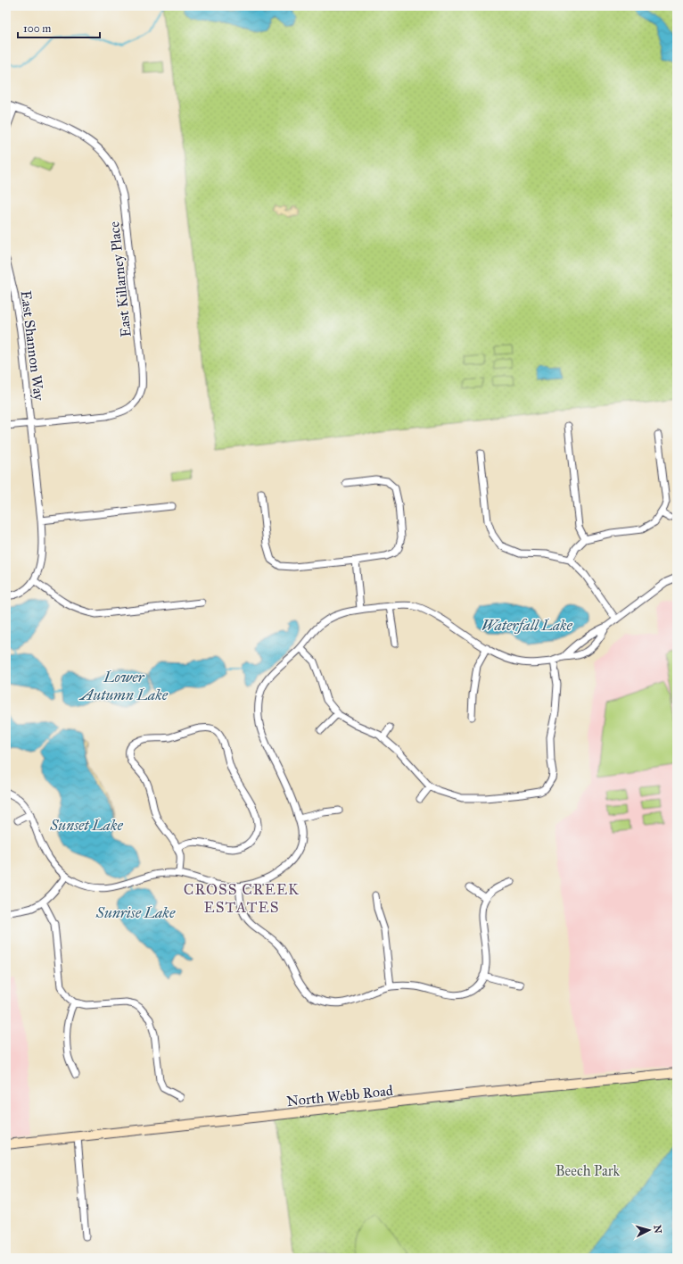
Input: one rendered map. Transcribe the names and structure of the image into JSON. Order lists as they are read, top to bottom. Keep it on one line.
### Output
{"streets":{"main road":["North Webb Road"],"street":["East Killarney Place","East Shannon Way"]},"crossings":[["East Killarney Place","East Shannon Way"]],"districts":["CROSS CREEK ESTATES"],"water":["Waterfall Lake","Lower Autumn Lake","Sunset Lake","Sunrise Lake"],"parks":["Beech Park"],"scale_bar":"100 m","north":"right"}
